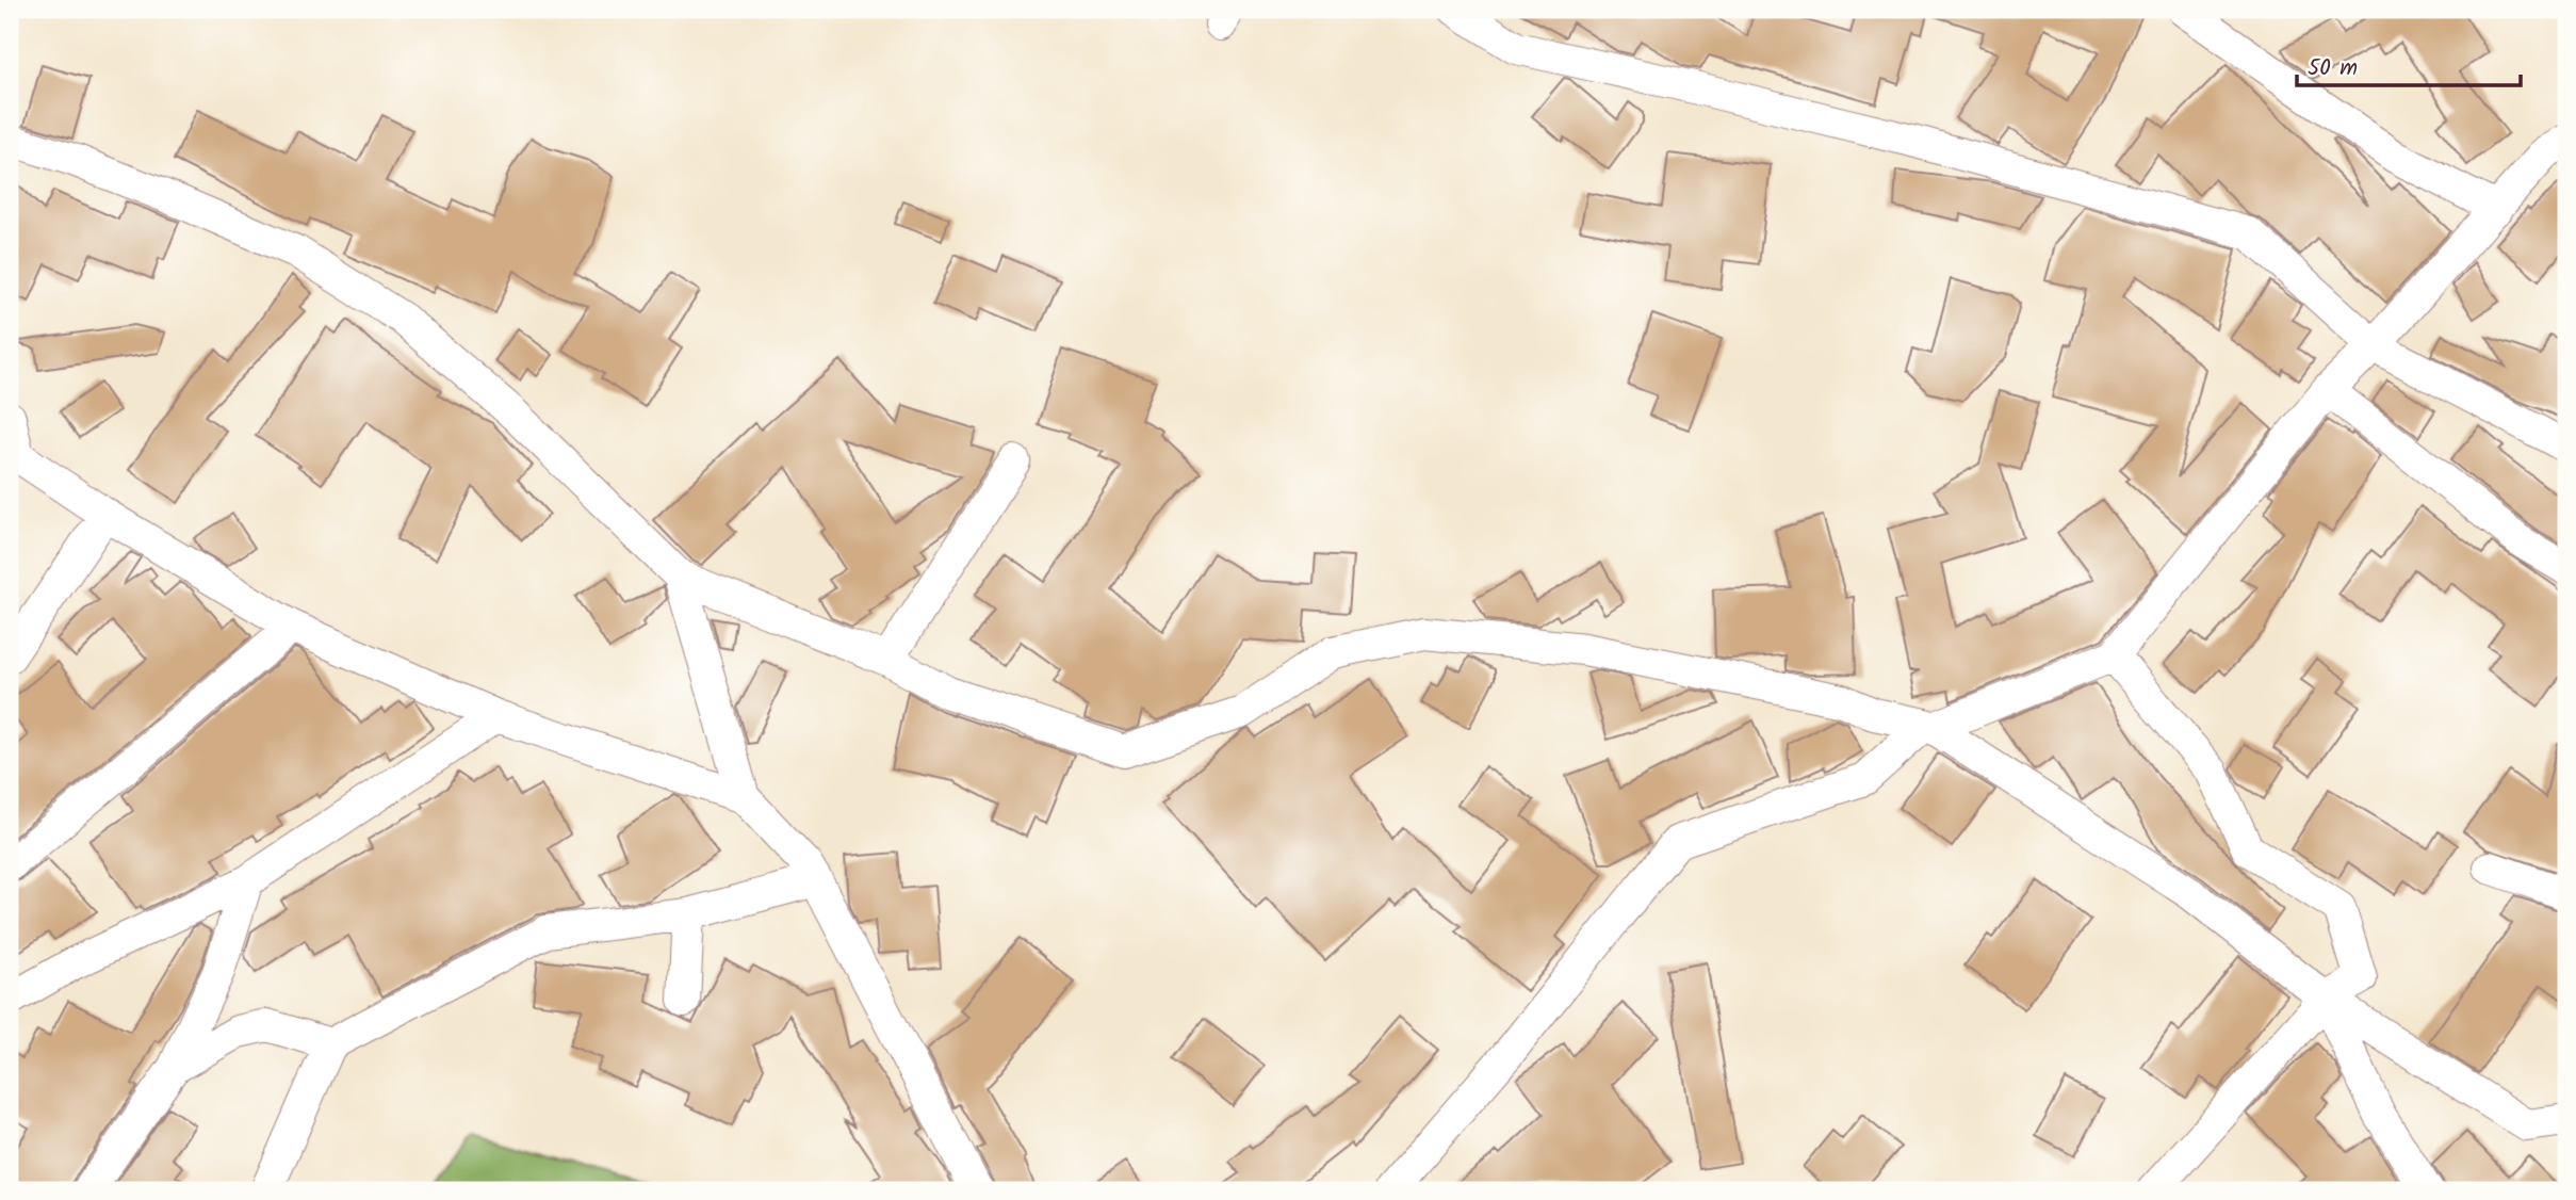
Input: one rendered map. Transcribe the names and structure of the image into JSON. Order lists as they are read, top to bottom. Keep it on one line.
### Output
{"scale_bar":"50 m"}
